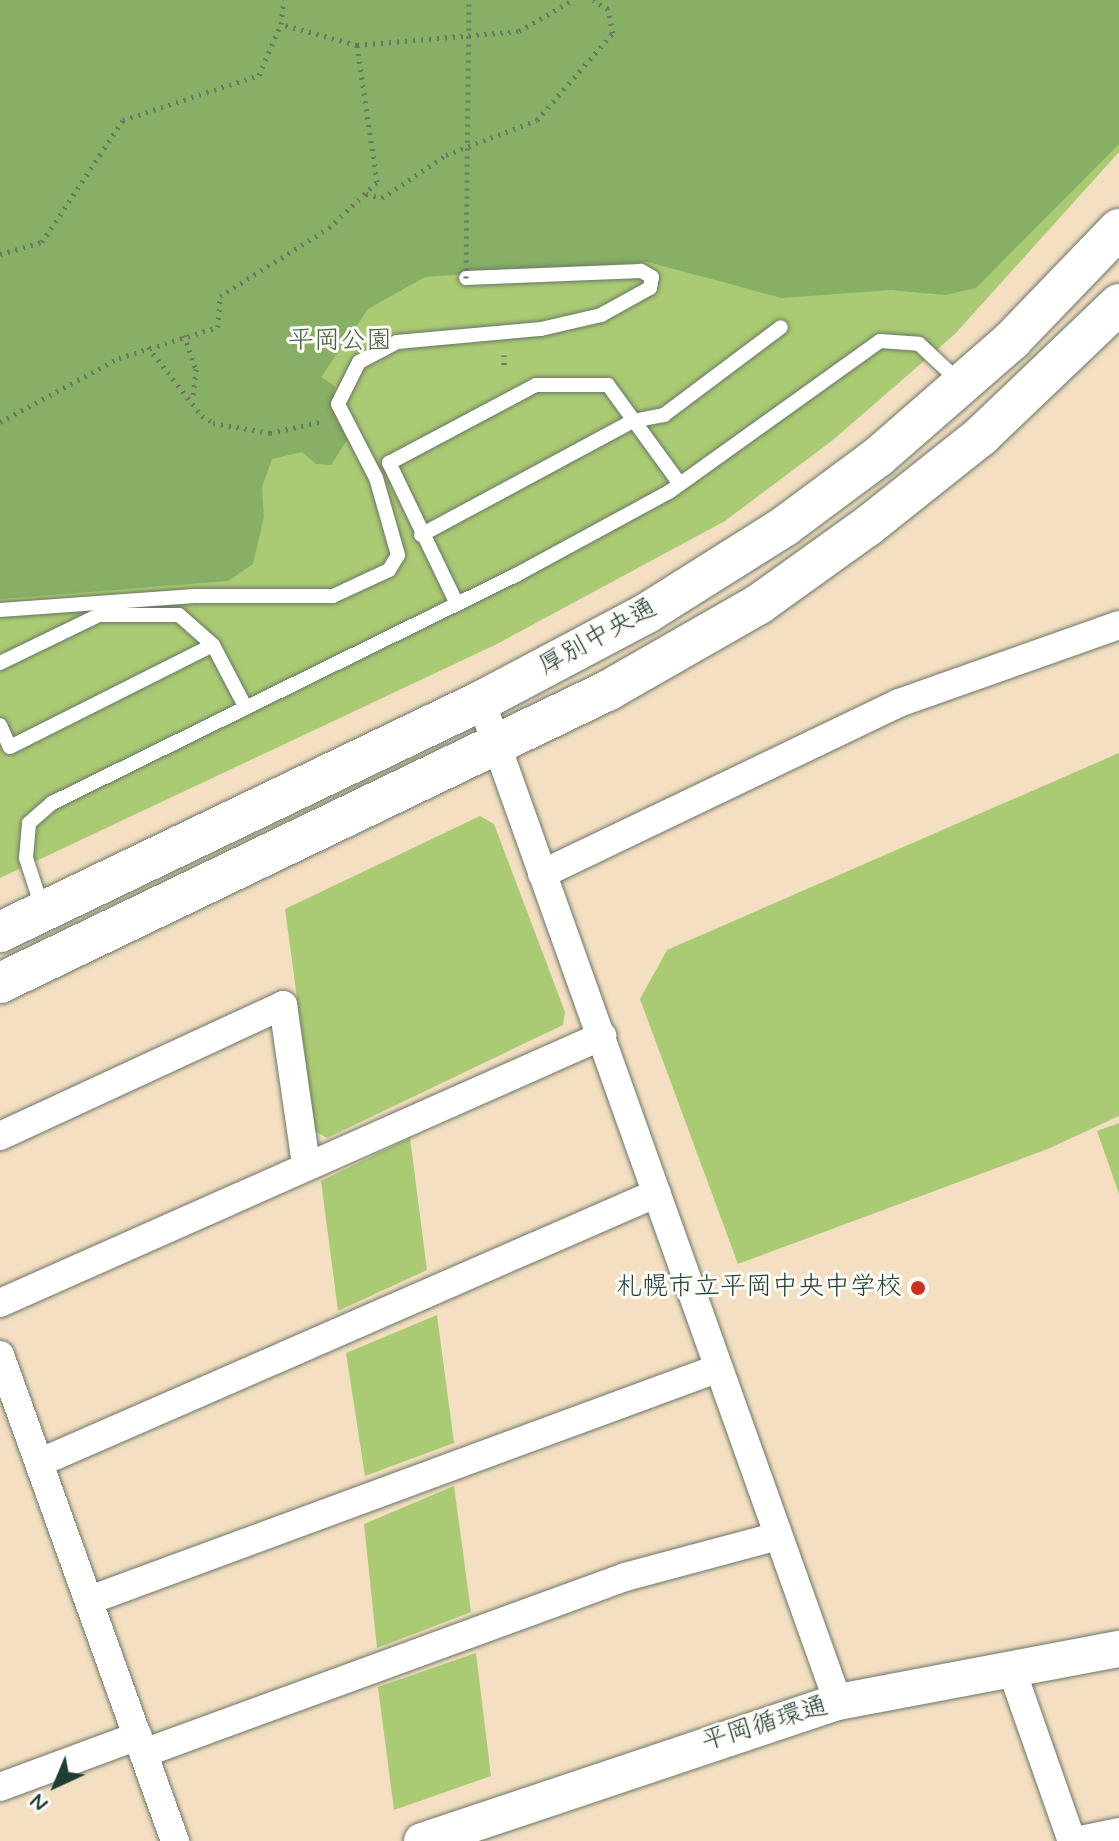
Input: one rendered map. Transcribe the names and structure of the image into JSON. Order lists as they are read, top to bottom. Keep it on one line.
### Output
{"streets":{"main road":["厚別中央通"],"street":["平岡循環通"]},"parks":["平岡公園"],"places":["札幌市立平岡中央中学校"],"north":"bottom left"}
